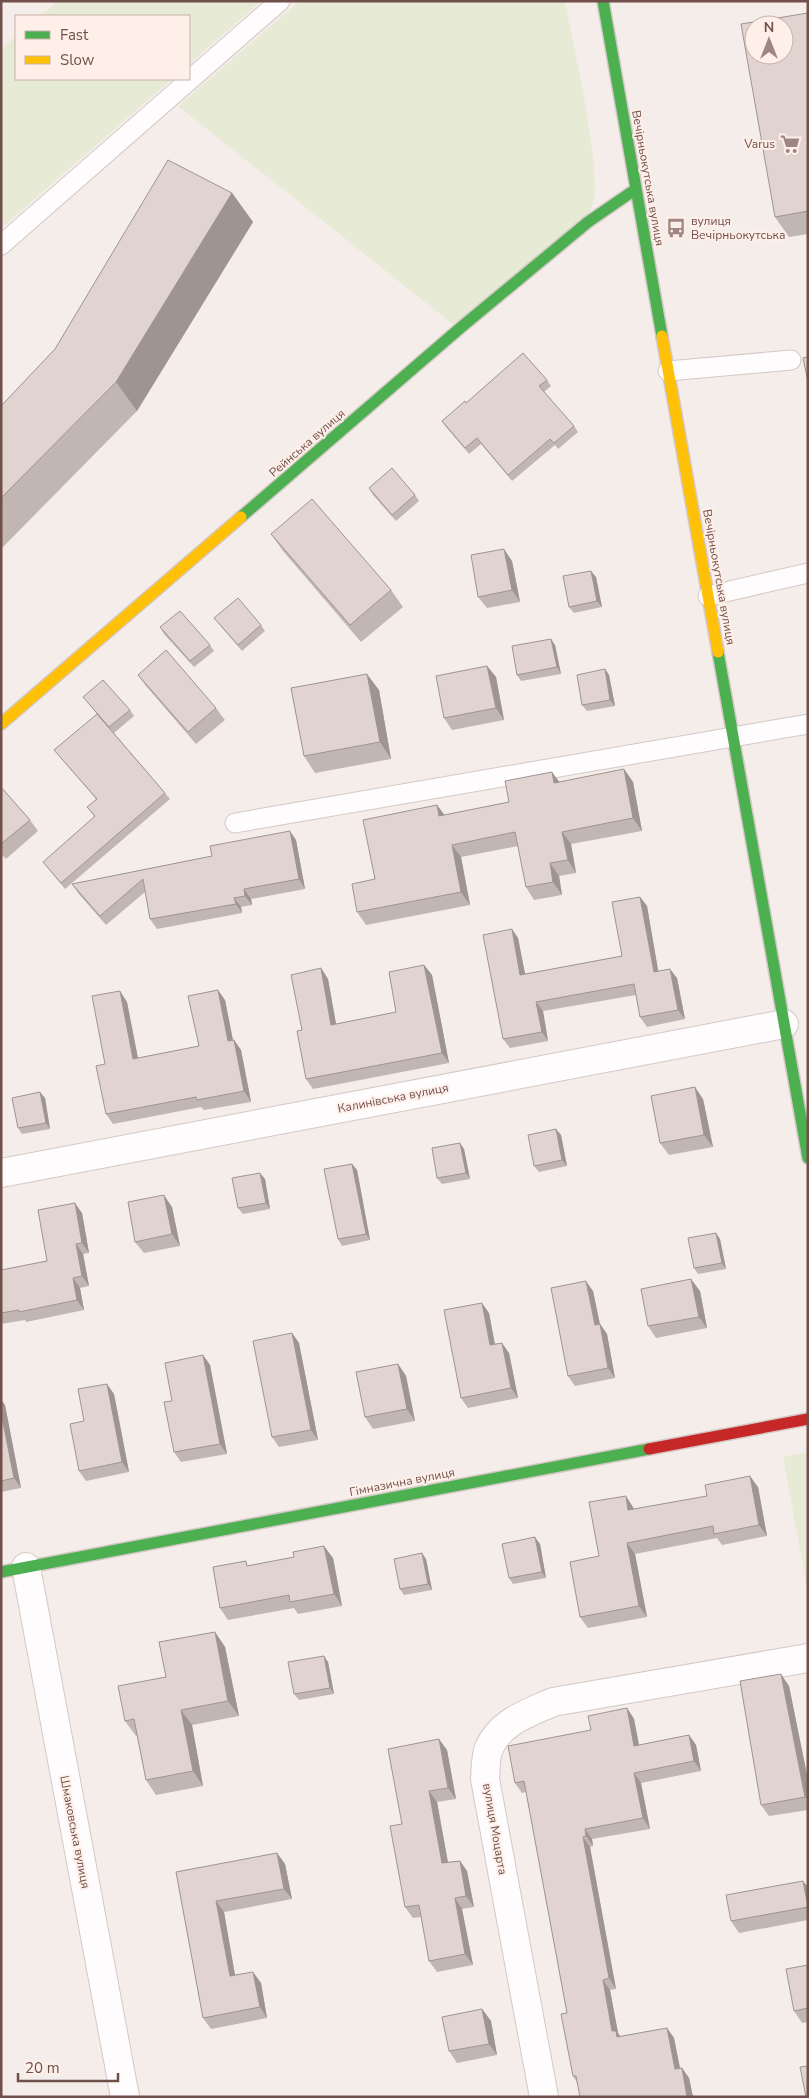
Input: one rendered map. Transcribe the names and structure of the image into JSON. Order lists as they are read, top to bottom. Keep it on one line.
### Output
{"streets":{"street":["Вечірньокутська вулиця","Рейнська вулиця","Калинівська вулиця","Гімназична вулиця","вулиця Моцарта","Шмаковська вулиця"]},"crossings":[["Вечірньокутська вулиця","Рейнська вулиця"],["Вечірньокутська вулиця","Калинівська вулиця"],["Гімназична вулиця","Шмаковська вулиця"]],"places":{"supermarket":["Varus"],"bus stop":["вулиця Вечірньокутська"]},"legend":["Fast","Slow"],"scale_bar":"20 m","north":"top"}
